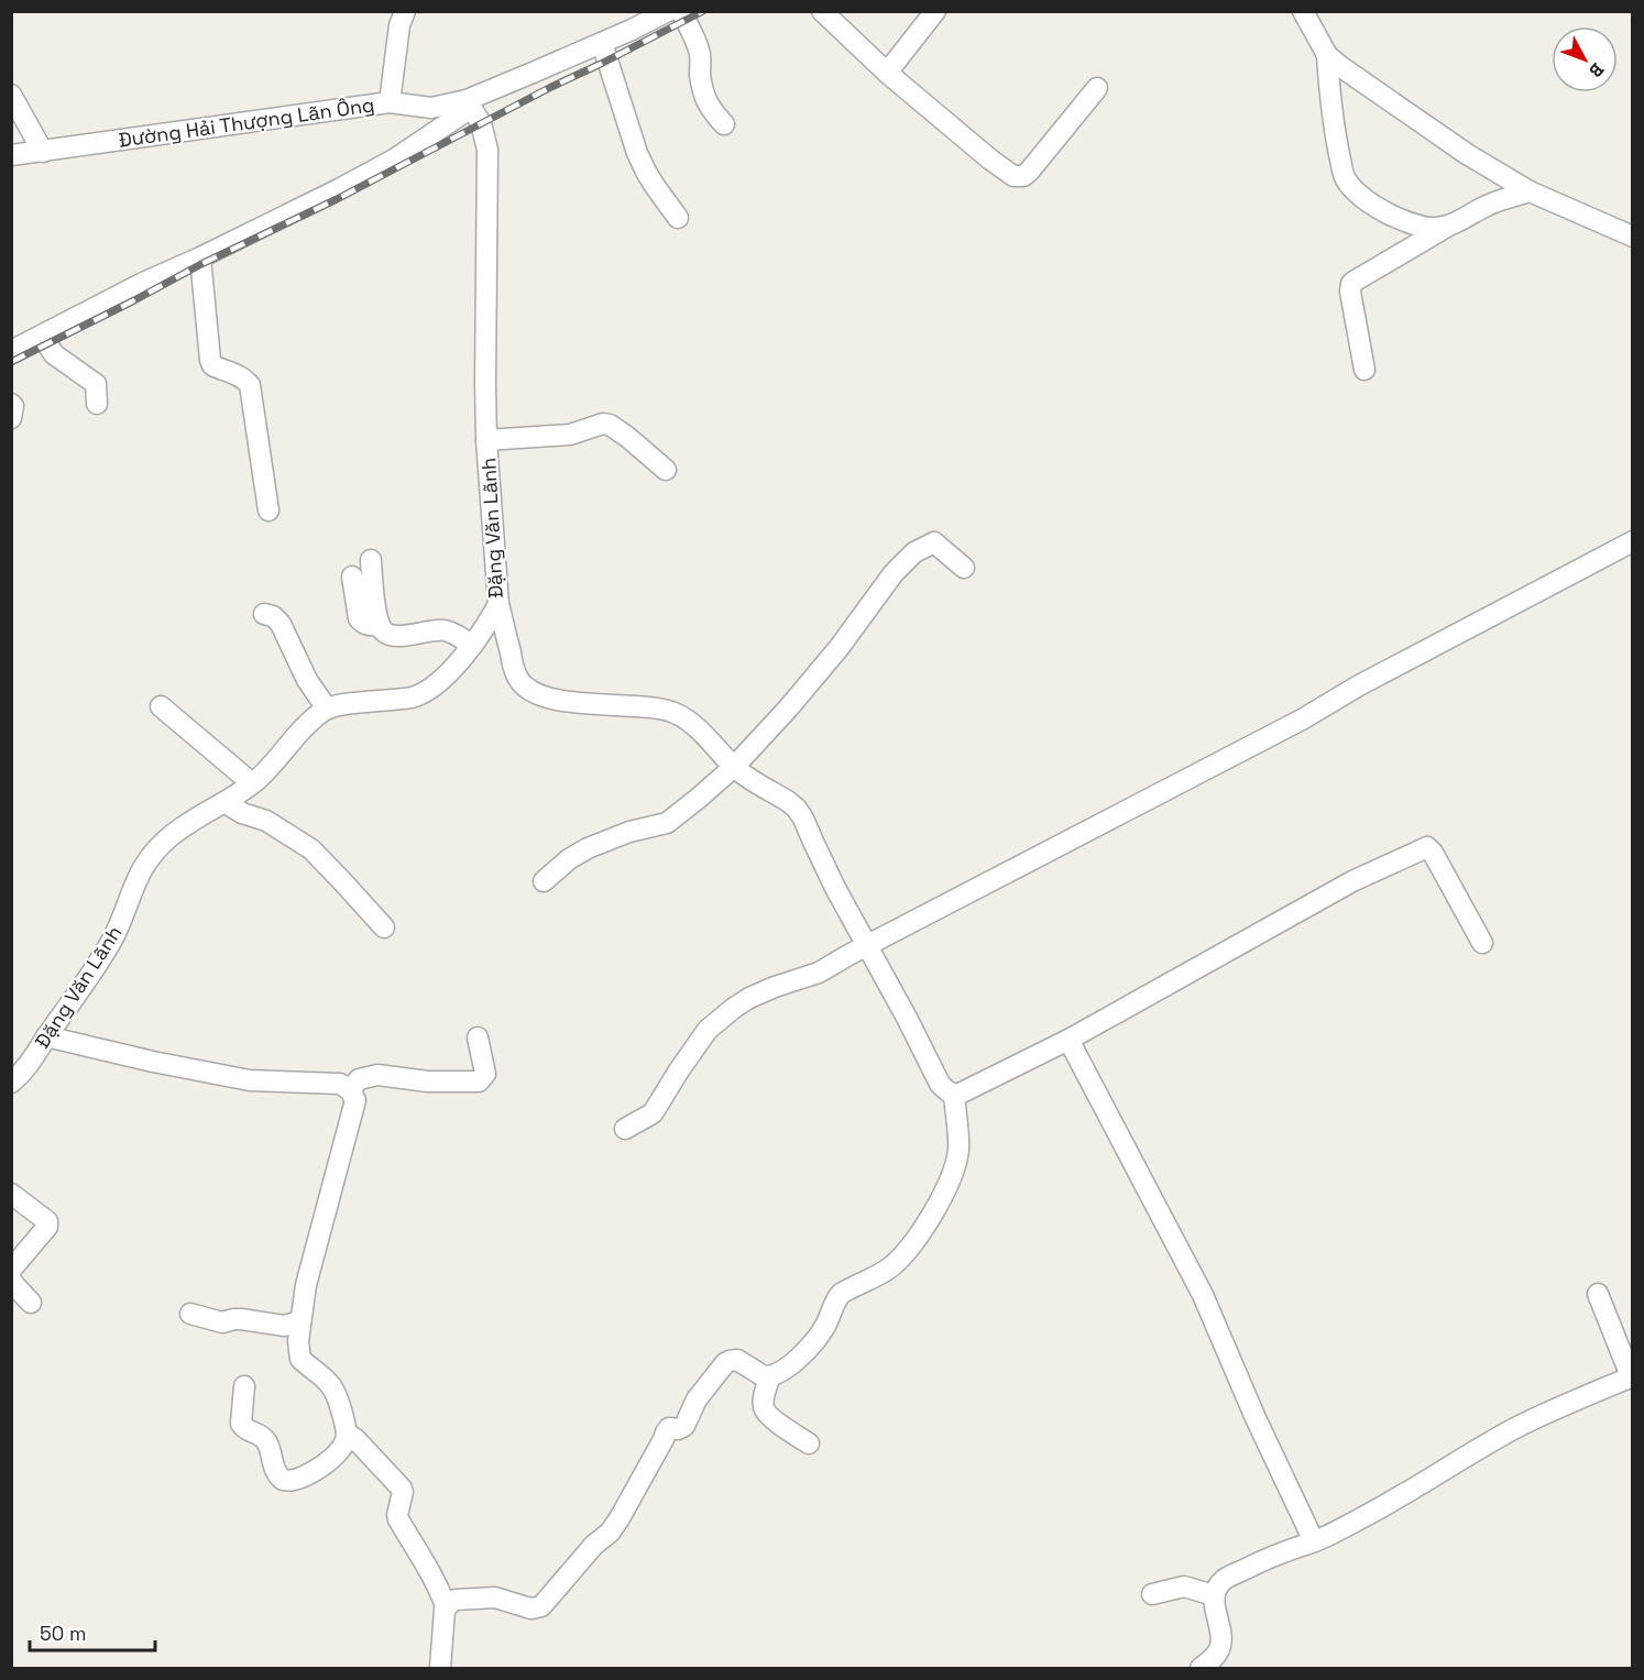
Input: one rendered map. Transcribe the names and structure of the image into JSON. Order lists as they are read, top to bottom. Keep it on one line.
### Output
{"streets":{"street":["Đường Hải Thượng Lãn Ông","Đặng Văn Lãnh"]},"scale_bar":"50 m","north":"bottom right"}
